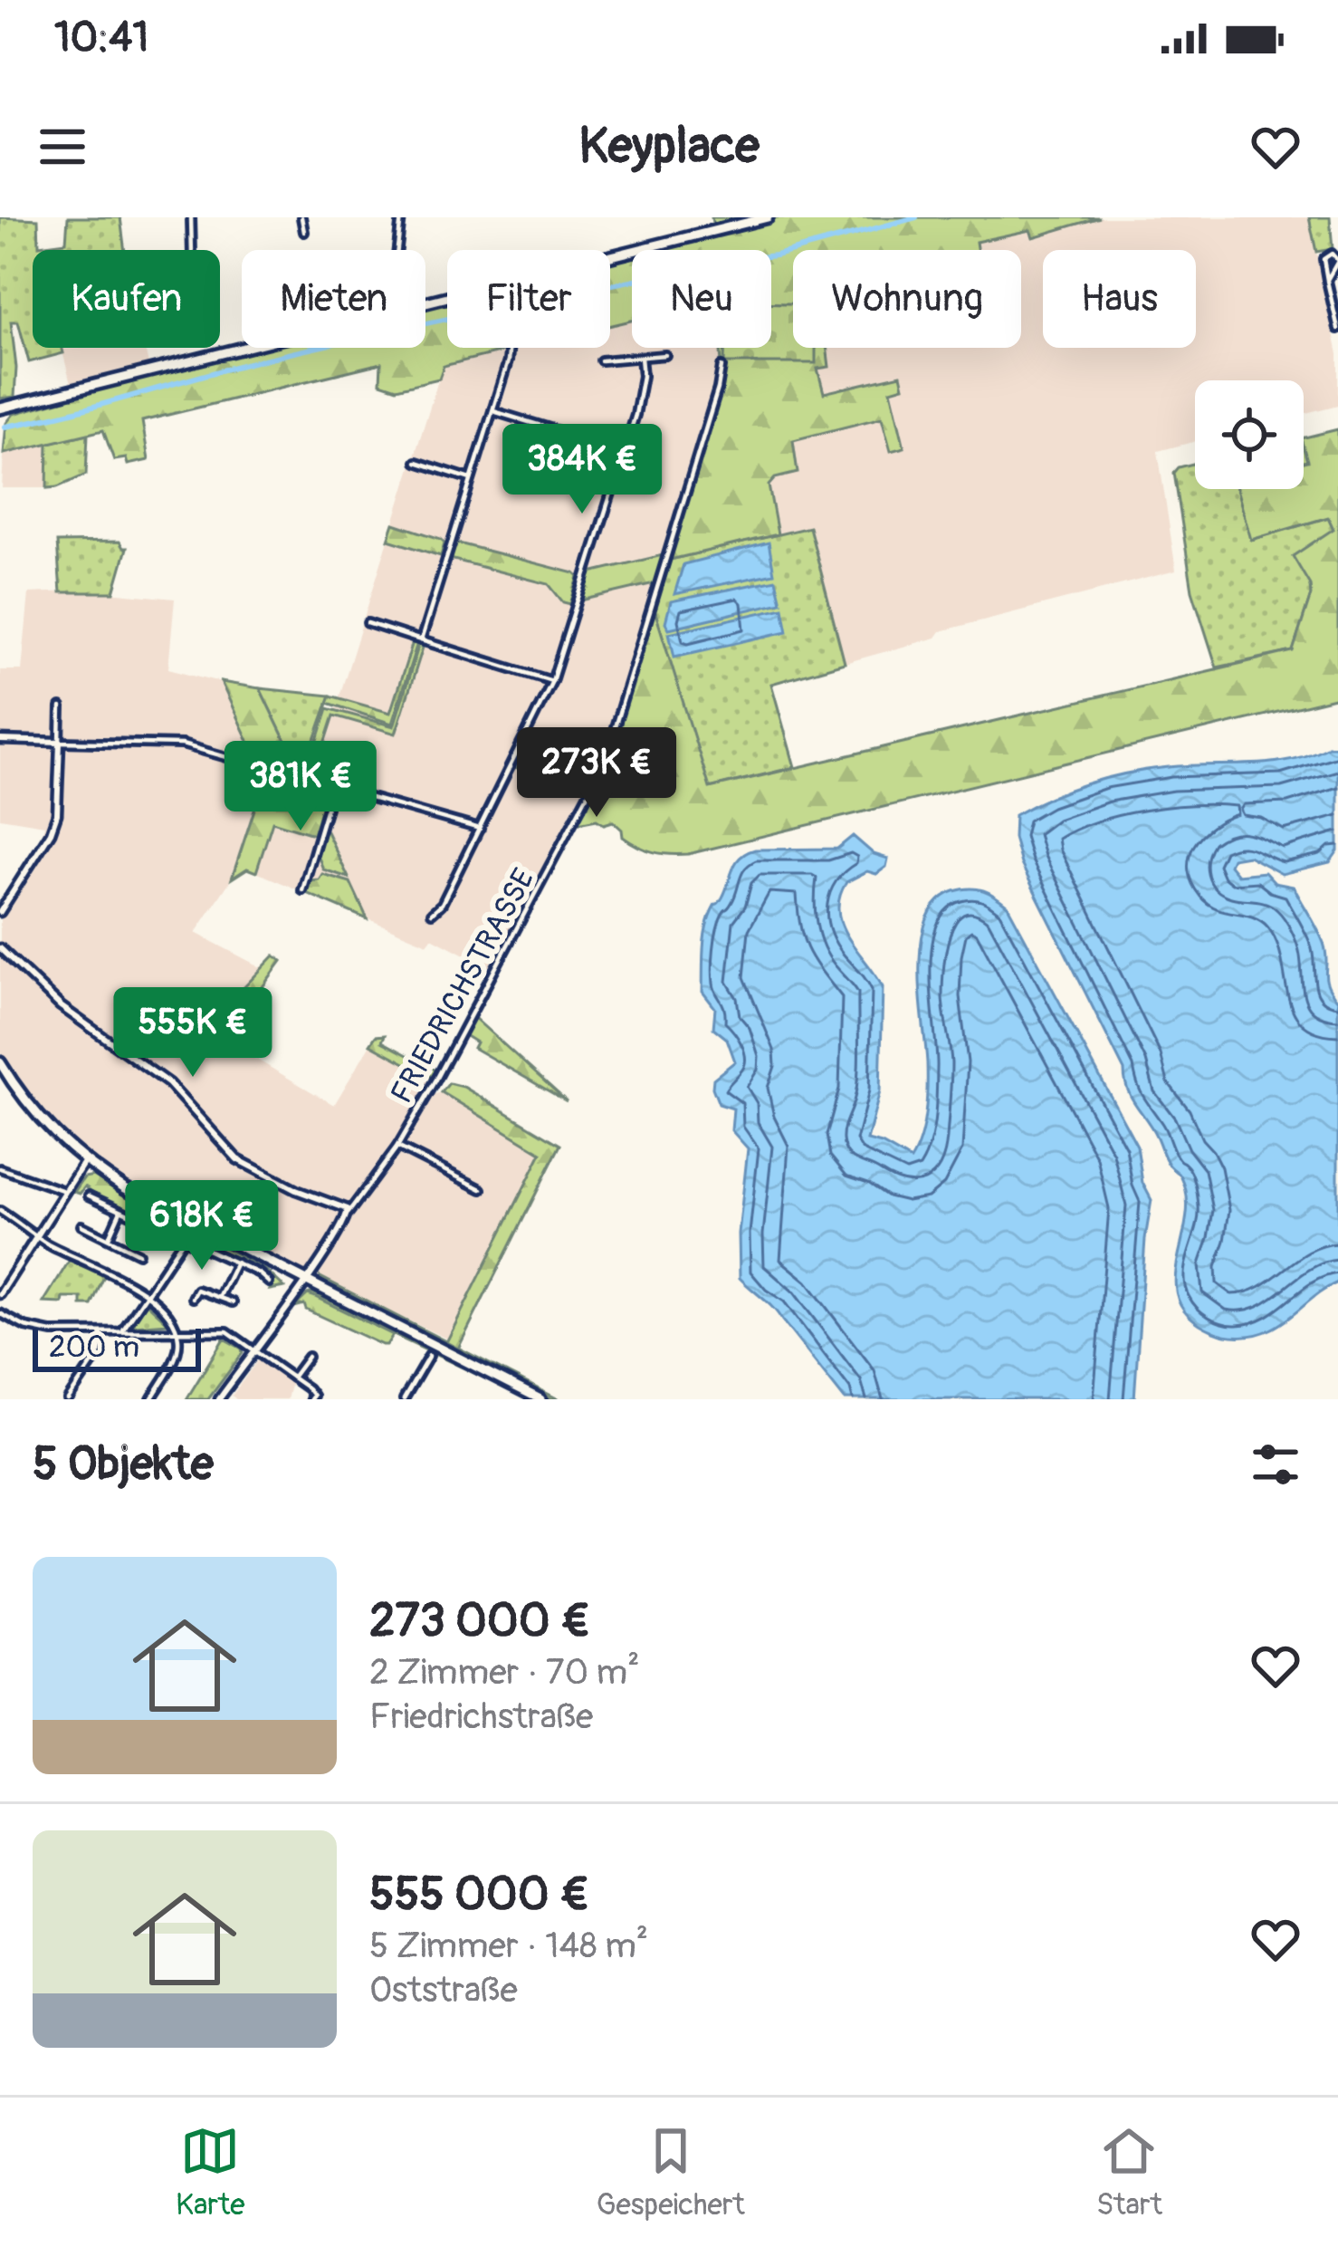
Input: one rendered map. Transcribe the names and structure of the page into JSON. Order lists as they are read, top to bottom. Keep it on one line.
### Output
{"streets":{"street":["FRIEDRICHSTRASSE"]},"scale_bar":"200 m","page":{"status":"10:41","header":"Keyplace","chip":["Kaufen","Mieten","Filter","Neu","Wohnung","Haus"],"price":["384K €","273K €","381K €","555K €","618K €"],"scale":"200 m","heading":"5 Objekte","list":[{"name":"273 000 €","note":"2 Zimmer · 70 m² · Friedrichstraße"},{"name":"555 000 €","note":"5 Zimmer · 148 m² · Oststraße"}],"tabs":["Karte","Gespeichert","Start"]}}
